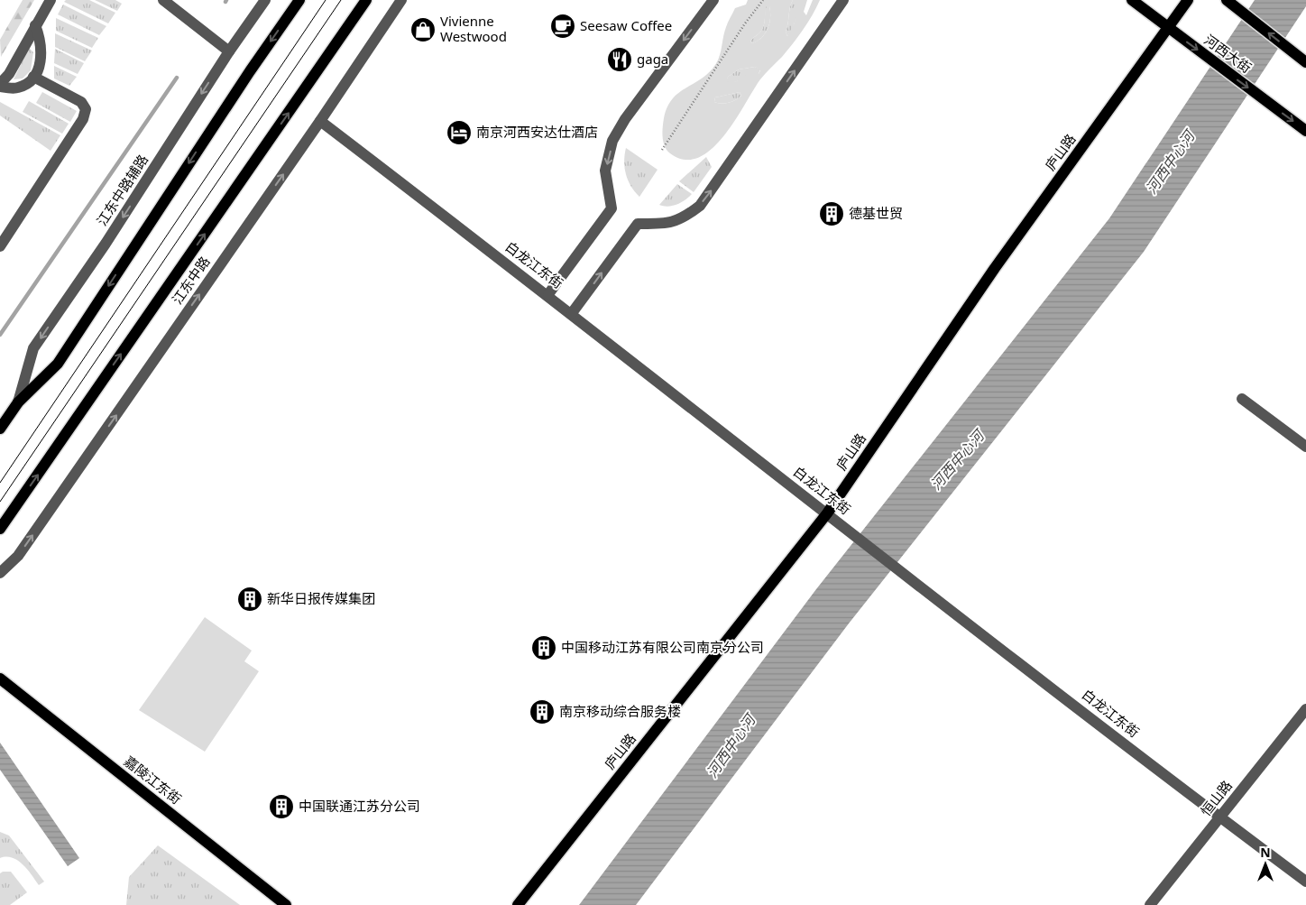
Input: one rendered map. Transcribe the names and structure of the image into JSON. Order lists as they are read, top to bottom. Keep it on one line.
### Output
{"streets":{"main road":["河西大街","庐山路","江东中路","嘉陵江东街"],"street":["江东中路辅路","白龙江东街","恒山路"]},"crossings":[["河西大街","庐山路"],["庐山路","白龙江东街"],["白龙江东街","江东中路"],["白龙江东街","恒山路"]],"one_way":["江东中路辅路"],"water":["河西中心河"],"places":{"cafe":["Seesaw Coffee"],"shop":["Vivienne Westwood"],"restaurant":["gaga"],"hotel":["南京河西安达仕酒店"],"building":["德基世贸","新华日报传媒集团","中国移动江苏有限公司南京分公司","南京移动综合服务楼","中国联通江苏分公司"]},"north":"top"}
